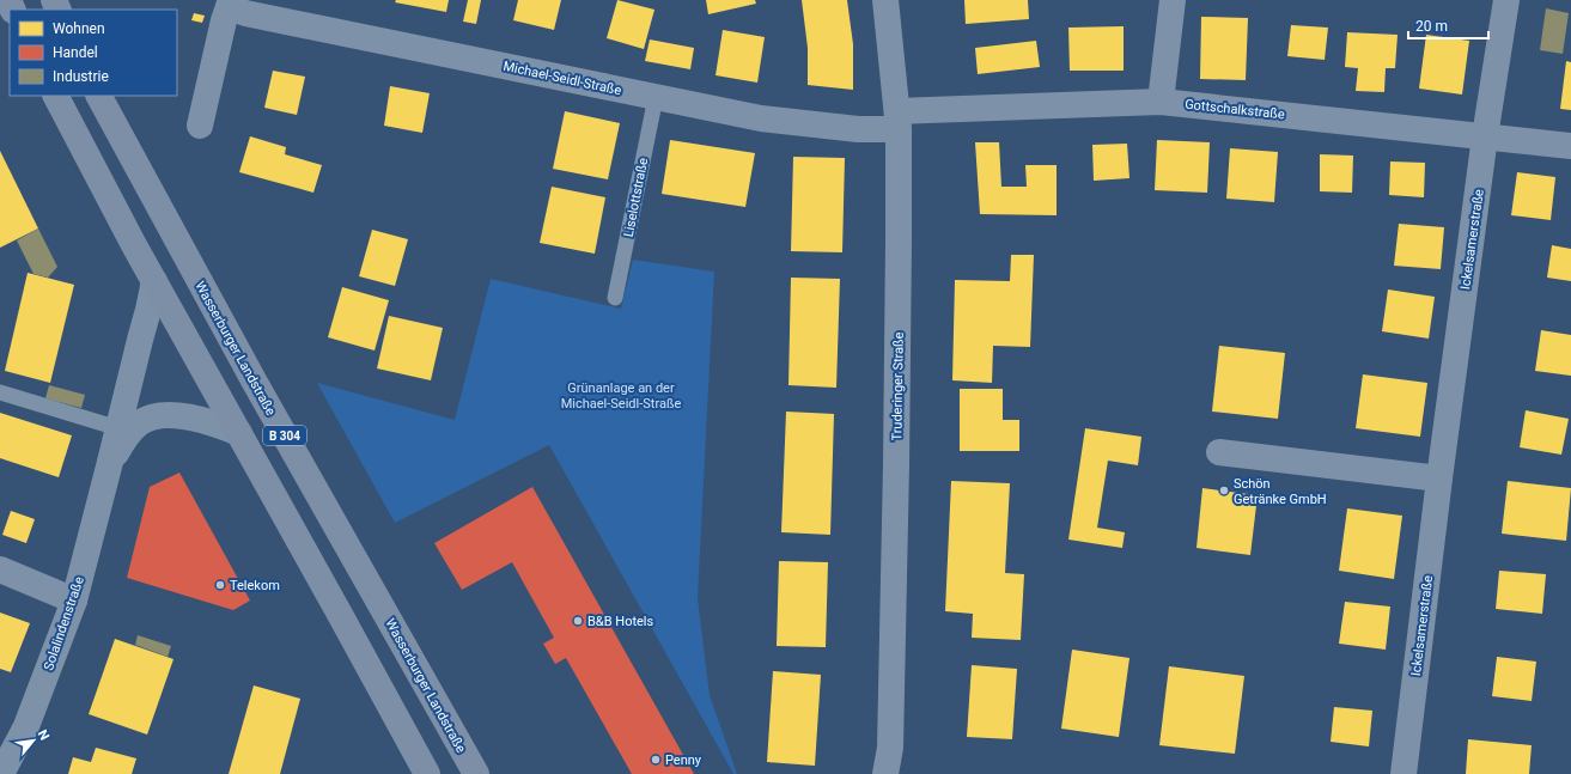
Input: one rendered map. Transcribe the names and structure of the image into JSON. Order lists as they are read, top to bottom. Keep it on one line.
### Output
{"streets":{"main road":["Wasserburger Landstraße","B 304"],"street":["Michael-Seidl-Straße","Gottschalkstraße","Ickelsamerstraße","Truderinger Straße","Solalindenstraße"],"lane":["Liselottstraße"]},"crossings":[["Michael-Seidl-Straße","Gottschalkstraße"],["Michael-Seidl-Straße","Liselottstraße"],["Michael-Seidl-Straße","Truderinger Straße"],["Gottschalkstraße","Ickelsamerstraße"],["Gottschalkstraße","Truderinger Straße"],["B 304","Solalindenstraße"]],"parks":["Grünanlage an der Michael-Seidl-Straße"],"places":["Schön Getränke GmbH","Telekom","B&B Hotels","Penny"],"legend":["Wohnen","Handel","Industrie"],"scale_bar":"20 m","north":"top right"}
